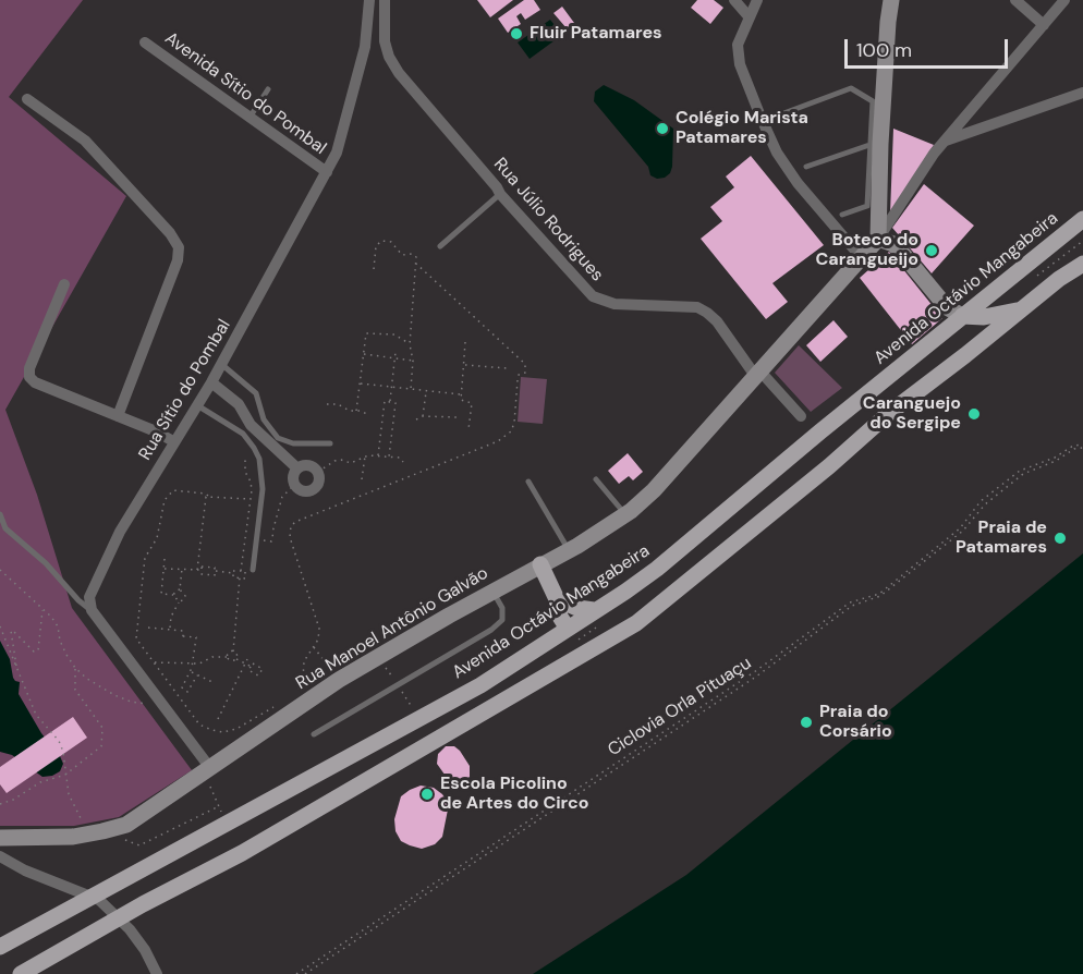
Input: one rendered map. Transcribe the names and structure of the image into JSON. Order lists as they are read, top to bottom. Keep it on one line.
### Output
{"streets":{"main road":["Avenida Octávio Mangabeira"],"street":["Avenida Sítio do Pombal","Rua Júlio Rodrigues","Rua Sítio do Pombal","Rua Manoel Antônio Galvão"],"path":["Ciclovia Orla Pituaçu"]},"crossings":[["Avenida Sítio do Pombal","Rua Sítio do Pombal"],["Rua Júlio Rodrigues","Rua Manoel Antônio Galvão"]],"places":["Fluir Patamares","Colégio Marista Patamares","Boteco do Carangueijo","Caranguejo do Sergipe","Praia de Patamares","Praia do Corsário","Escola Picolino de Artes do Circo"],"scale_bar":"100 m"}
